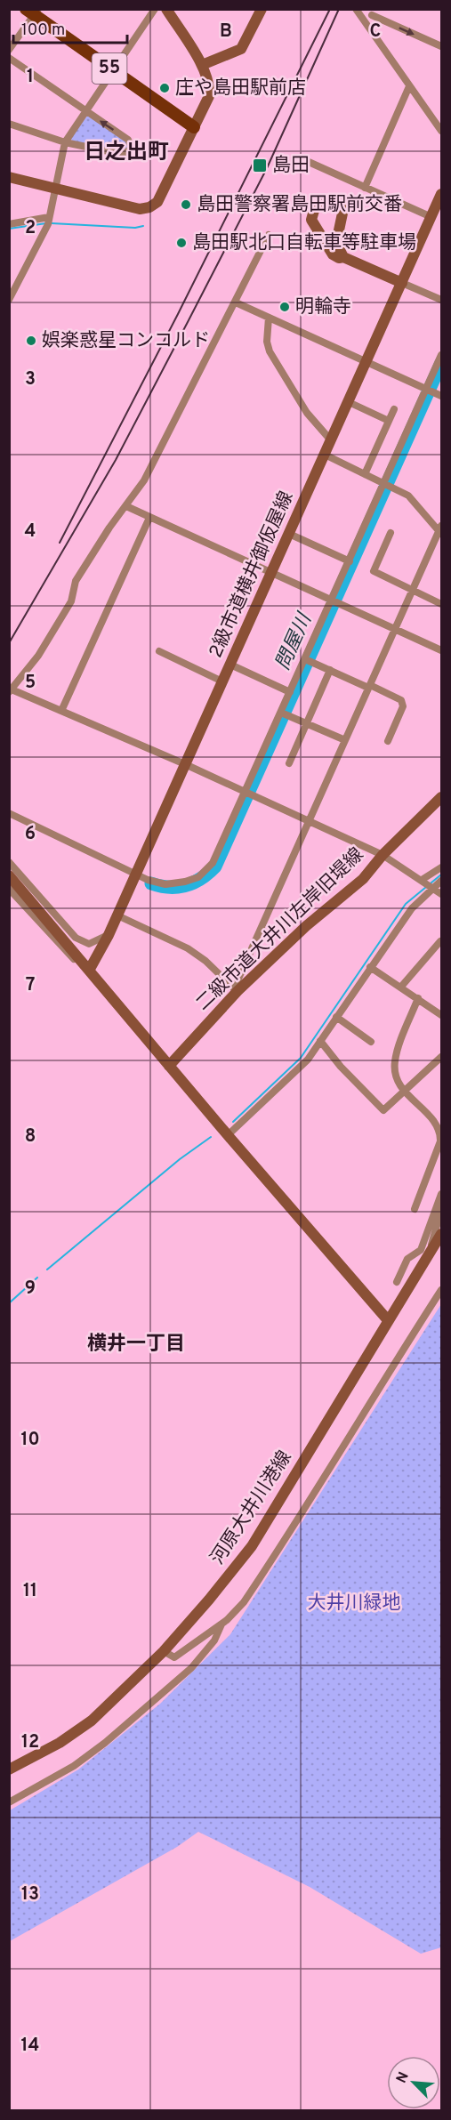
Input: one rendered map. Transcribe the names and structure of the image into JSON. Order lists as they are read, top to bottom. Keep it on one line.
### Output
{"streets":{"main road":["55"],"street":["2級市道横井御仮屋線","二級市道大井川左岸旧堤線","河原大井川港線"]},"districts":["日之出町","横井一丁目"],"water":["問屋川"],"parks":["大井川緑地"],"places":{"other":["庄や島田駅前店","島田警察署島田駅前交番","島田駅北口自転車等駐車場","明輪寺","娯楽惑星コンコルド"],"transit":["島田"]},"scale_bar":"100 m","north":"top left","grid":{"columns":["B","C"],"rows":["1","2","3","4","5","6","7","8","9","10","11","12","13","14"]}}
